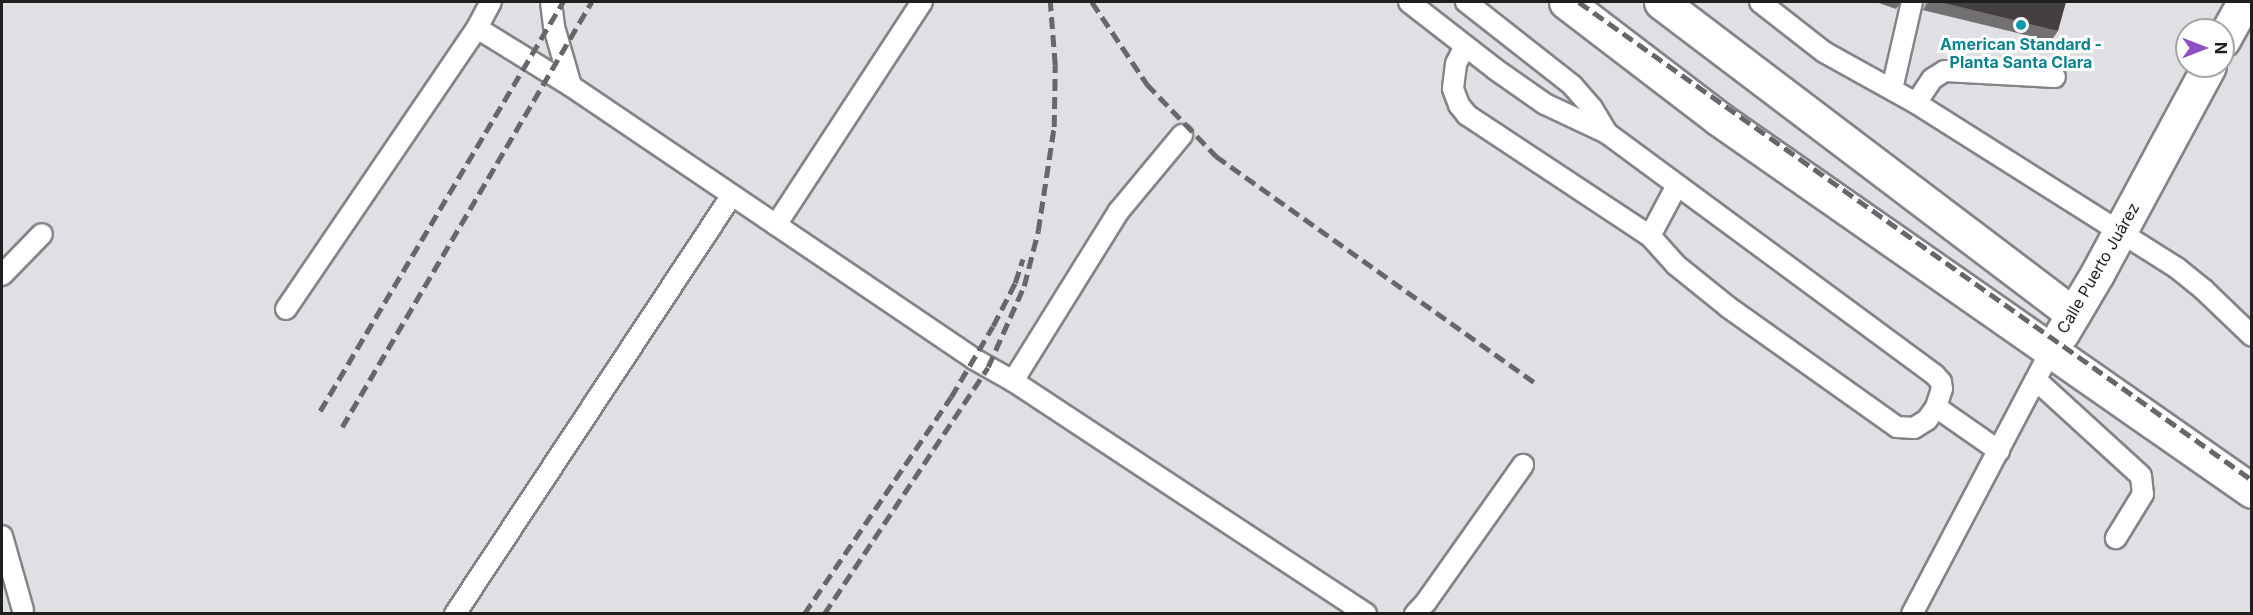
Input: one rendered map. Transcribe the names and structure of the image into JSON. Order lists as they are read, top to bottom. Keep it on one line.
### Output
{"streets":{"street":["Calle Puerto Juárez"]},"places":["American Standard - Planta Santa Clara"],"north":"right"}
